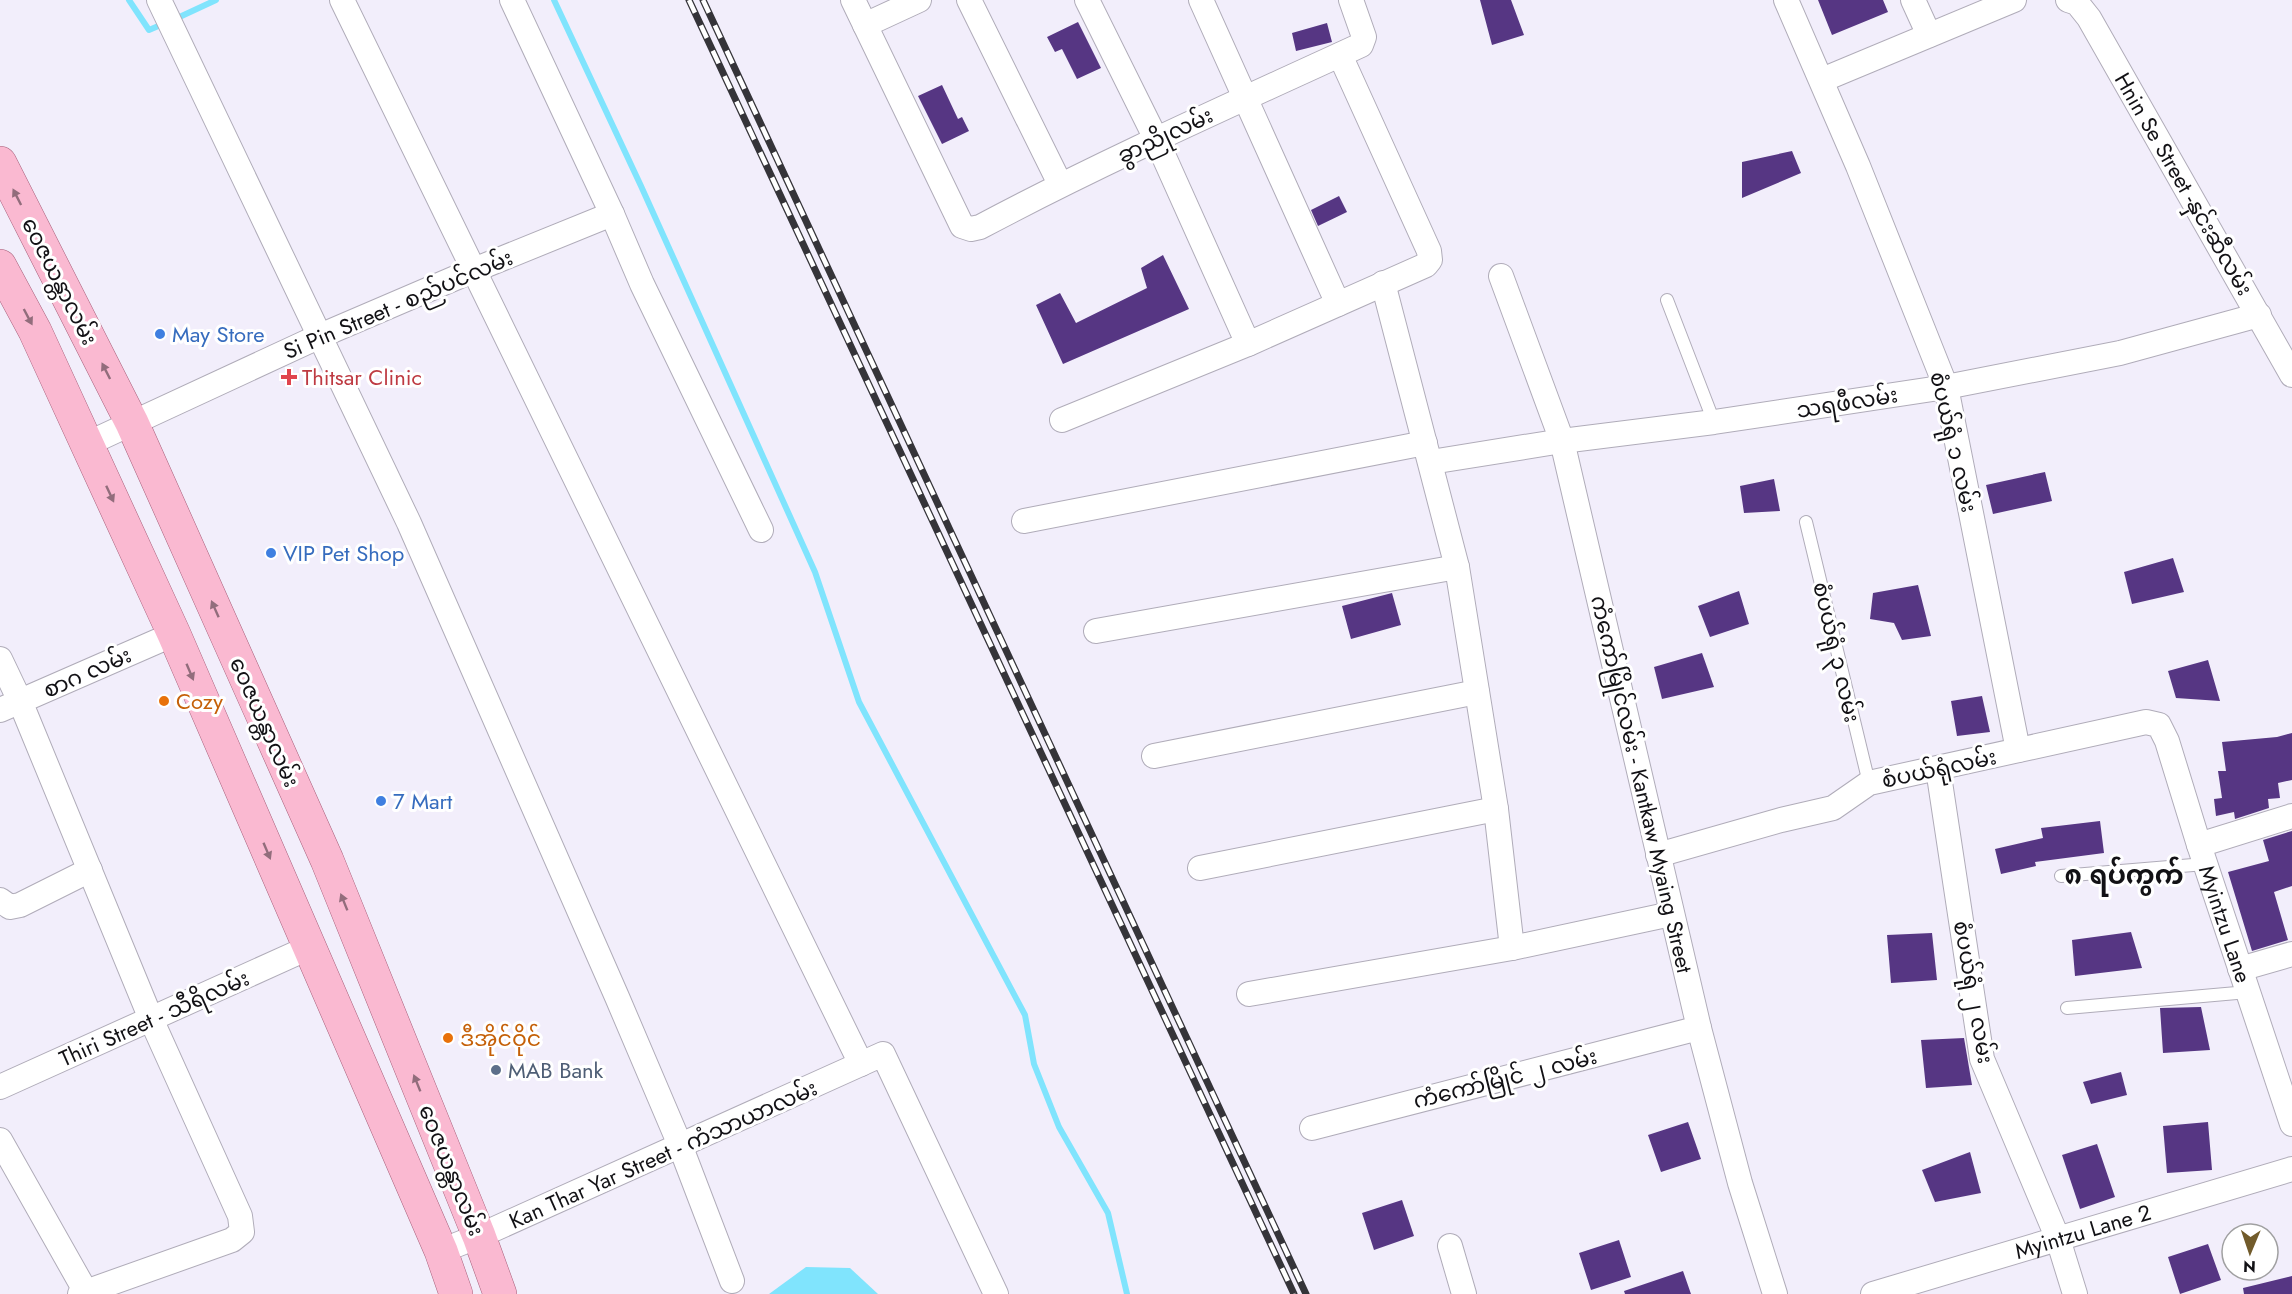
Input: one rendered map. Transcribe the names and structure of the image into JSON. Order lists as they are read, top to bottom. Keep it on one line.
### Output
{"streets":{"main road":["ဝေဇယန္တာလမ်း"],"street":["ခွာညိုလမ်း","Hnin Se Street -နှင်းဆီလမ်း","Si Pin Street - စည်ပင်လမ်း","သရဖီလမ်း","စံပယ်ရုံ ၁ လမ်း","စာဂ လမ်း","စံပယ်ရုံလမ်း","ကံကော်မြိုင်လမ်း - Kantkaw Myaing Street","Myintzu Lane","စံပယ်ရုံ ၂ လမ်း","Thiri Street - သီရိလမ်း","ကံကော်မြိုင် ၂ လမ်း","Kan Thar Yar Street - ကံသာယာလမ်း","Myintzu Lane 2"],"lane":["စံပယ်ရုံ ၃ လမ်း"]},"crossings":[["Hnin Se Street -နှင်းဆီလမ်း","သရဖီလမ်း"],["ဝေဇယန္တာလမ်း","Si Pin Street - စည်ပင်လမ်း"],["ဝေဇယန္တာလမ်း","စာဂ လမ်း"],["ဝေဇယန္တာလမ်း","Thiri Street - သီရိလမ်း"],["ဝေဇယန္တာလမ်း","Kan Thar Yar Street - ကံသာယာလမ်း"],["သရဖီလမ်း","စံပယ်ရုံ ၁ လမ်း"],["သရဖီလမ်း","ကံကော်မြိုင်လမ်း - Kantkaw Myaing Street"],["စံပယ်ရုံ ၁ လမ်း","စံပယ်ရုံလမ်း"],["စံပယ်ရုံ ၃ လမ်း","စံပယ်ရုံလမ်း"],["စံပယ်ရုံလမ်း","ကံကော်မြိုင်လမ်း - Kantkaw Myaing Street"],["စံပယ်ရုံလမ်း","Myintzu Lane"],["စံပယ်ရုံလမ်း","စံပယ်ရုံ ၂ လမ်း"],["ကံကော်မြိုင်လမ်း - Kantkaw Myaing Street","ကံကော်မြိုင် ၂ လမ်း"],["စံပယ်ရုံ ၂ လမ်း","Myintzu Lane 2"]],"districts":["၈ ရပ်ကွက်"],"places":{"other":["May Store","VIP Pet Shop","Cozy","7 Mart","ဒီအိုင်ဝိုင်","MAB Bank"],"health":["Thitsar Clinic"]},"north":"bottom"}
